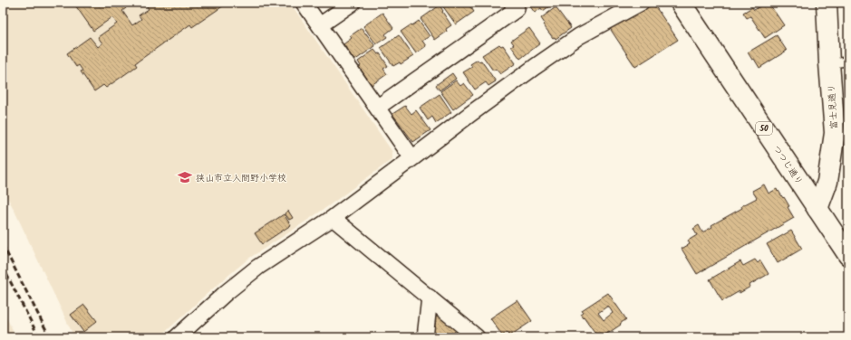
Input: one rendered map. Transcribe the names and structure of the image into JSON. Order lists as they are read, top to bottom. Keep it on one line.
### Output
{"streets":{"main road":["富士見通り","50","つつじ通り"]},"crossings":[["富士見通り","つつじ通り"]],"places":{"school or university":["狭山市立入間野小学校"]}}
